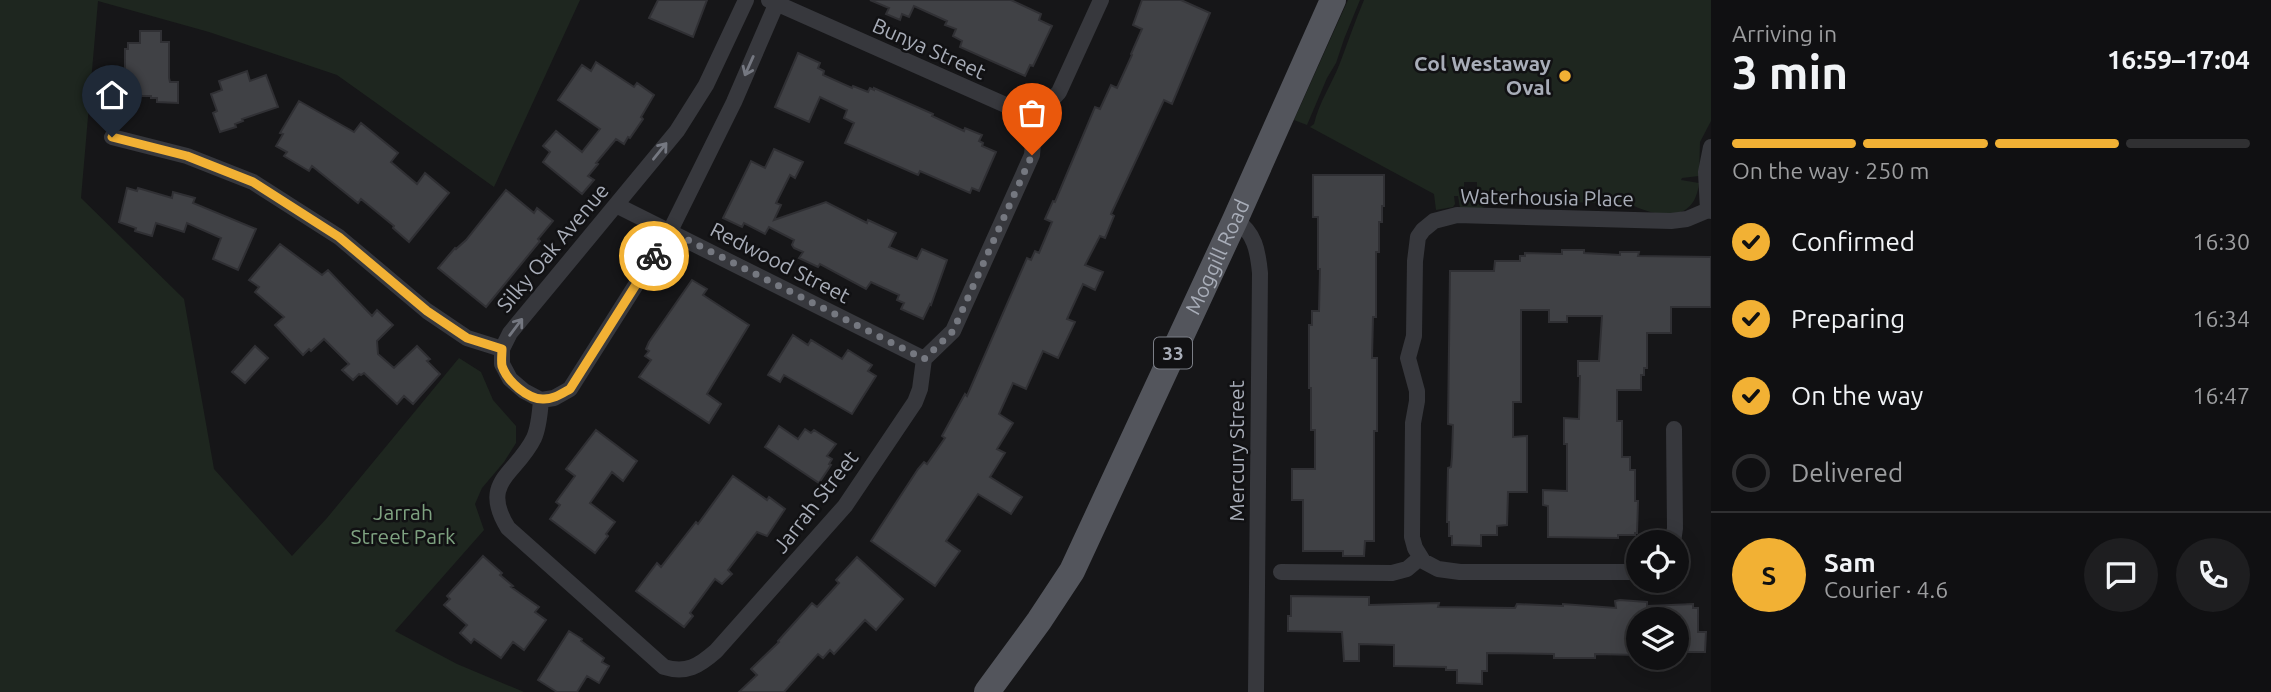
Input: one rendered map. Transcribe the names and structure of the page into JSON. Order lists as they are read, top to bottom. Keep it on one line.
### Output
{"streets":{"main road":["Moggill Road","33"],"street":["Bunya Street","Waterhousia Place","Silky Oak Avenue","Redwood Street","Mercury Street","Jarrah Street"]},"crossings":[["Silky Oak Avenue","Redwood Street"],["Moggill Road","Mercury Street"],["Redwood Street","Jarrah Street"]],"parks":["Jarrah Street Park"],"places":["Col Westaway Oval"],"page":{"heading":["3 min","Arriving in","16:59–17:04"],"panel":["Sam","Courier · 4.6"],"bar":"On the way · 250 m","list":[["Confirmed","16:30"],["Preparing","16:34"],["On the way","16:47"],"Delivered"],"round":"S"}}
